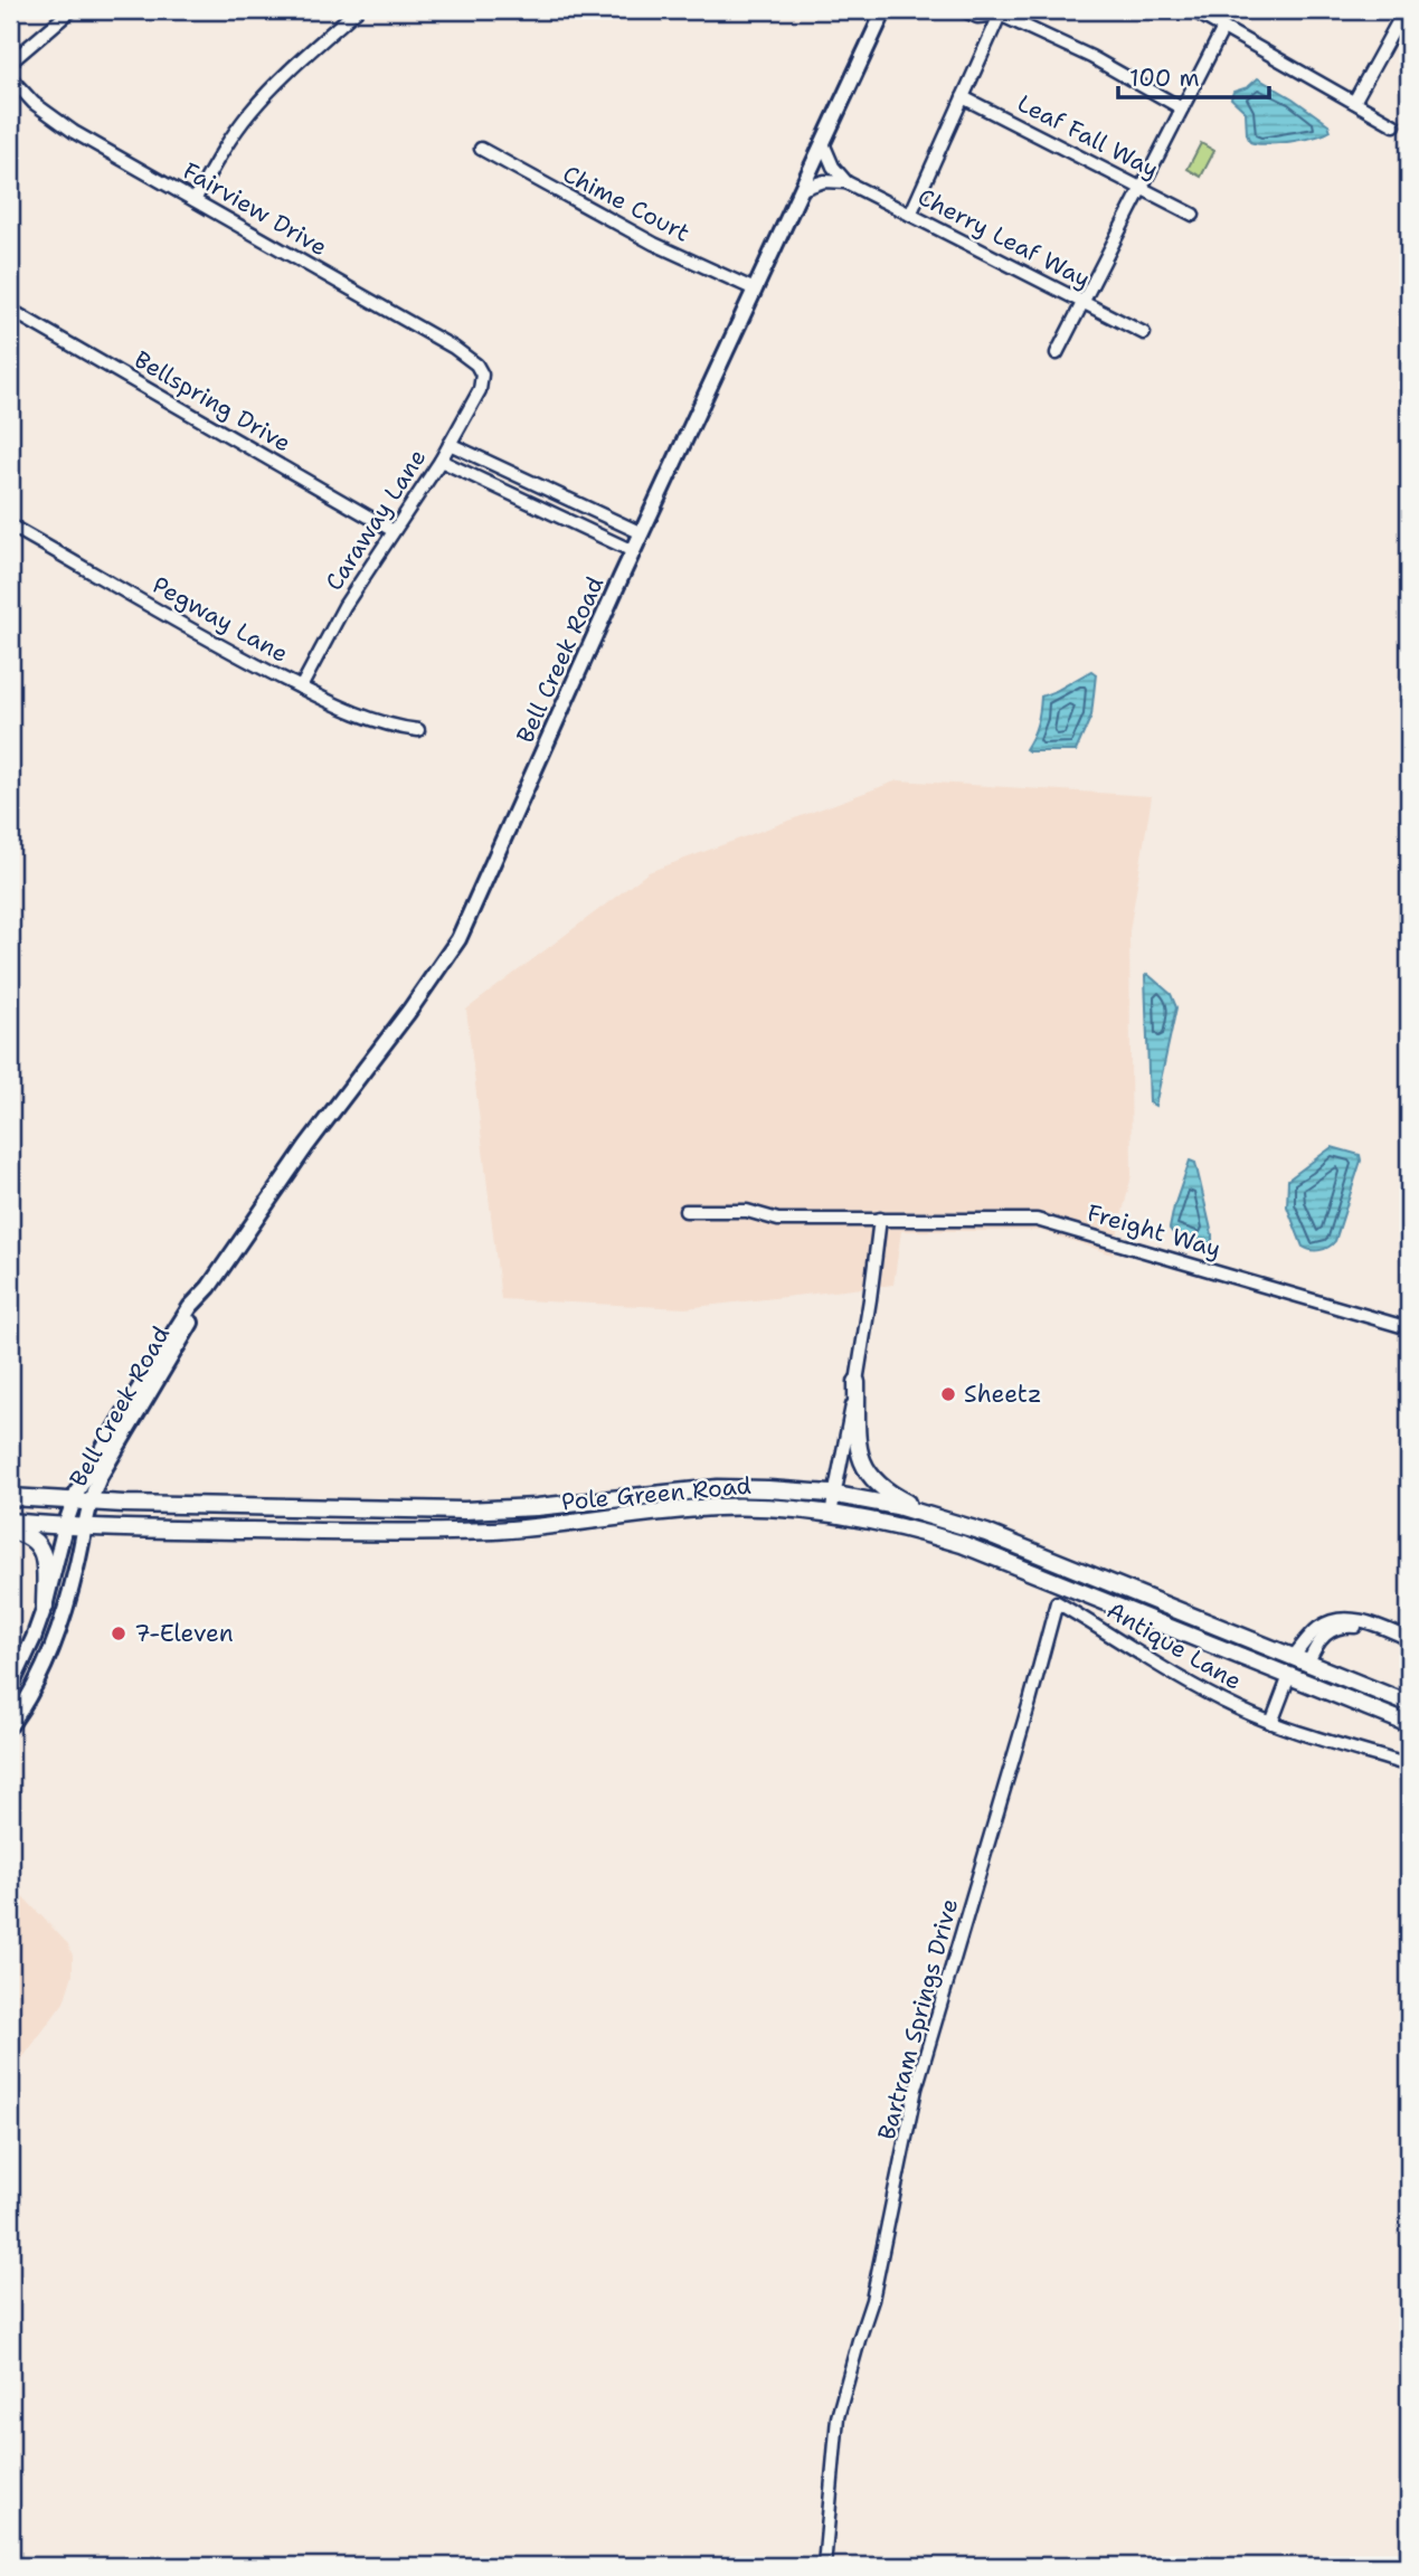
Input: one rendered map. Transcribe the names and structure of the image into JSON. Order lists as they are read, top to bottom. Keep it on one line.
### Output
{"streets":{"main road":["Pole Green Road"],"street":["Leaf Fall Way","Chime Court","Fairview Drive","Cherry Leaf Way","Bellspring Drive","Caraway Lane","Pegway Lane","Bell Creek Road","Freight Way","Antique Lane","Bartram Springs Drive"]},"crossings":[["Chime Court","Bell Creek Road"],["Fairview Drive","Caraway Lane"],["Bellspring Drive","Caraway Lane"],["Caraway Lane","Pegway Lane"],["Bell Creek Road","Pole Green Road"],["Antique Lane","Bartram Springs Drive"]],"places":["Sheetz","7-Eleven"],"scale_bar":"100 m"}
